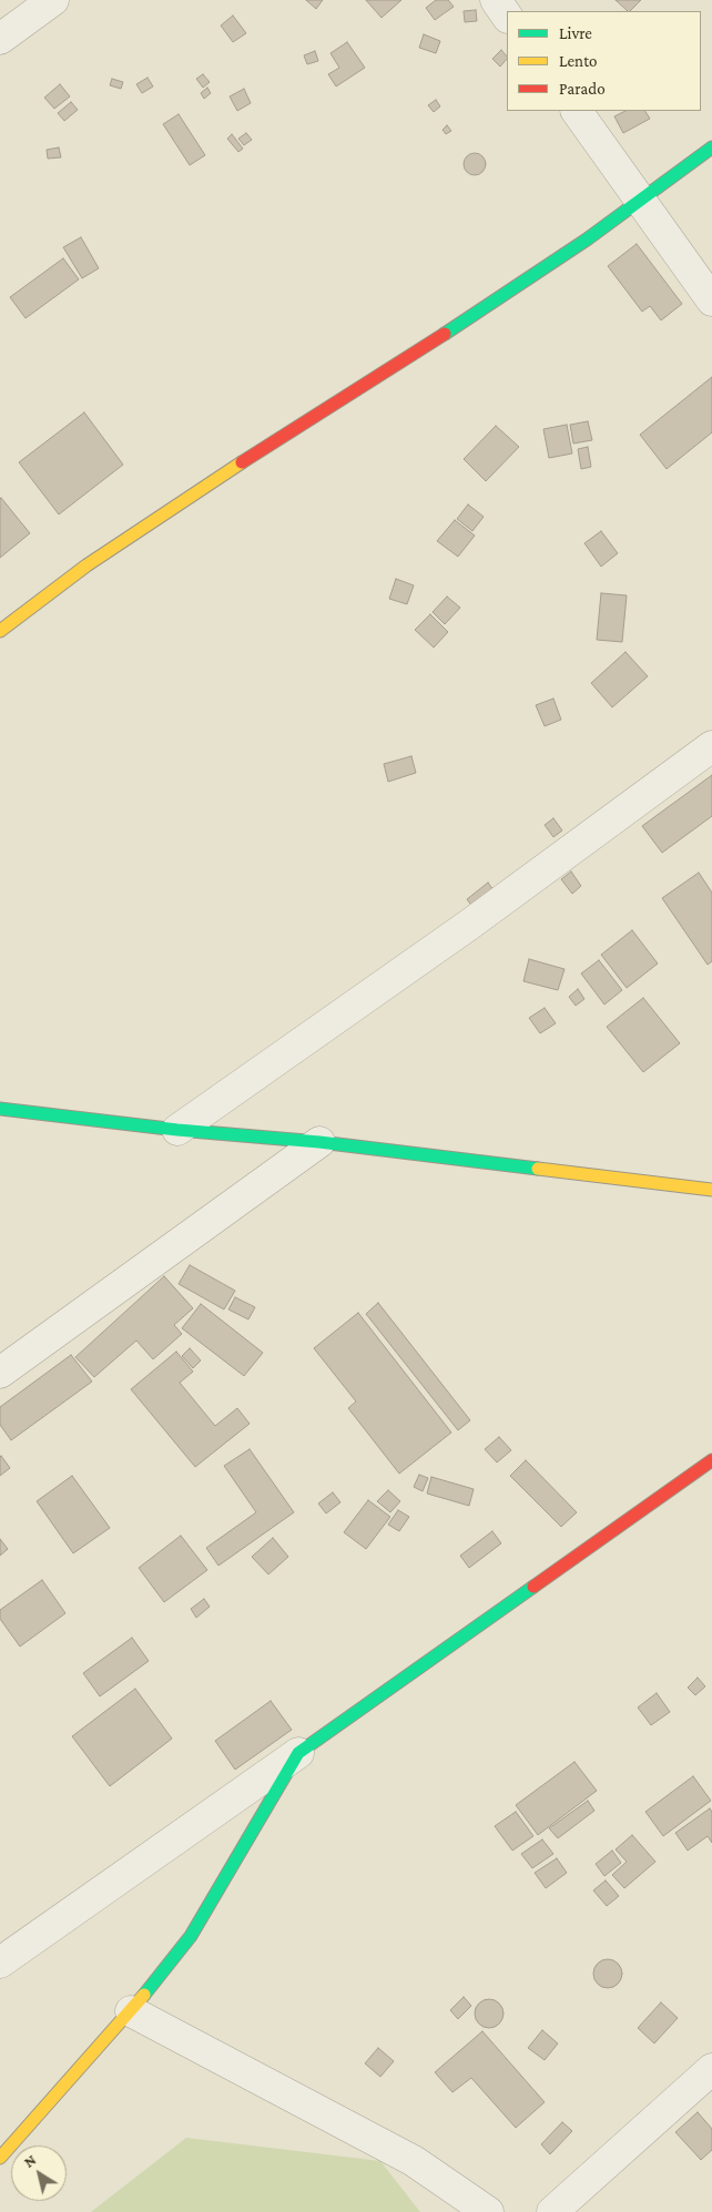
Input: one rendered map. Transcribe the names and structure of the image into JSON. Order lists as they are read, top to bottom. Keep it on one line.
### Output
{"legend":["Livre","Lento","Parado"],"north":"top left"}
